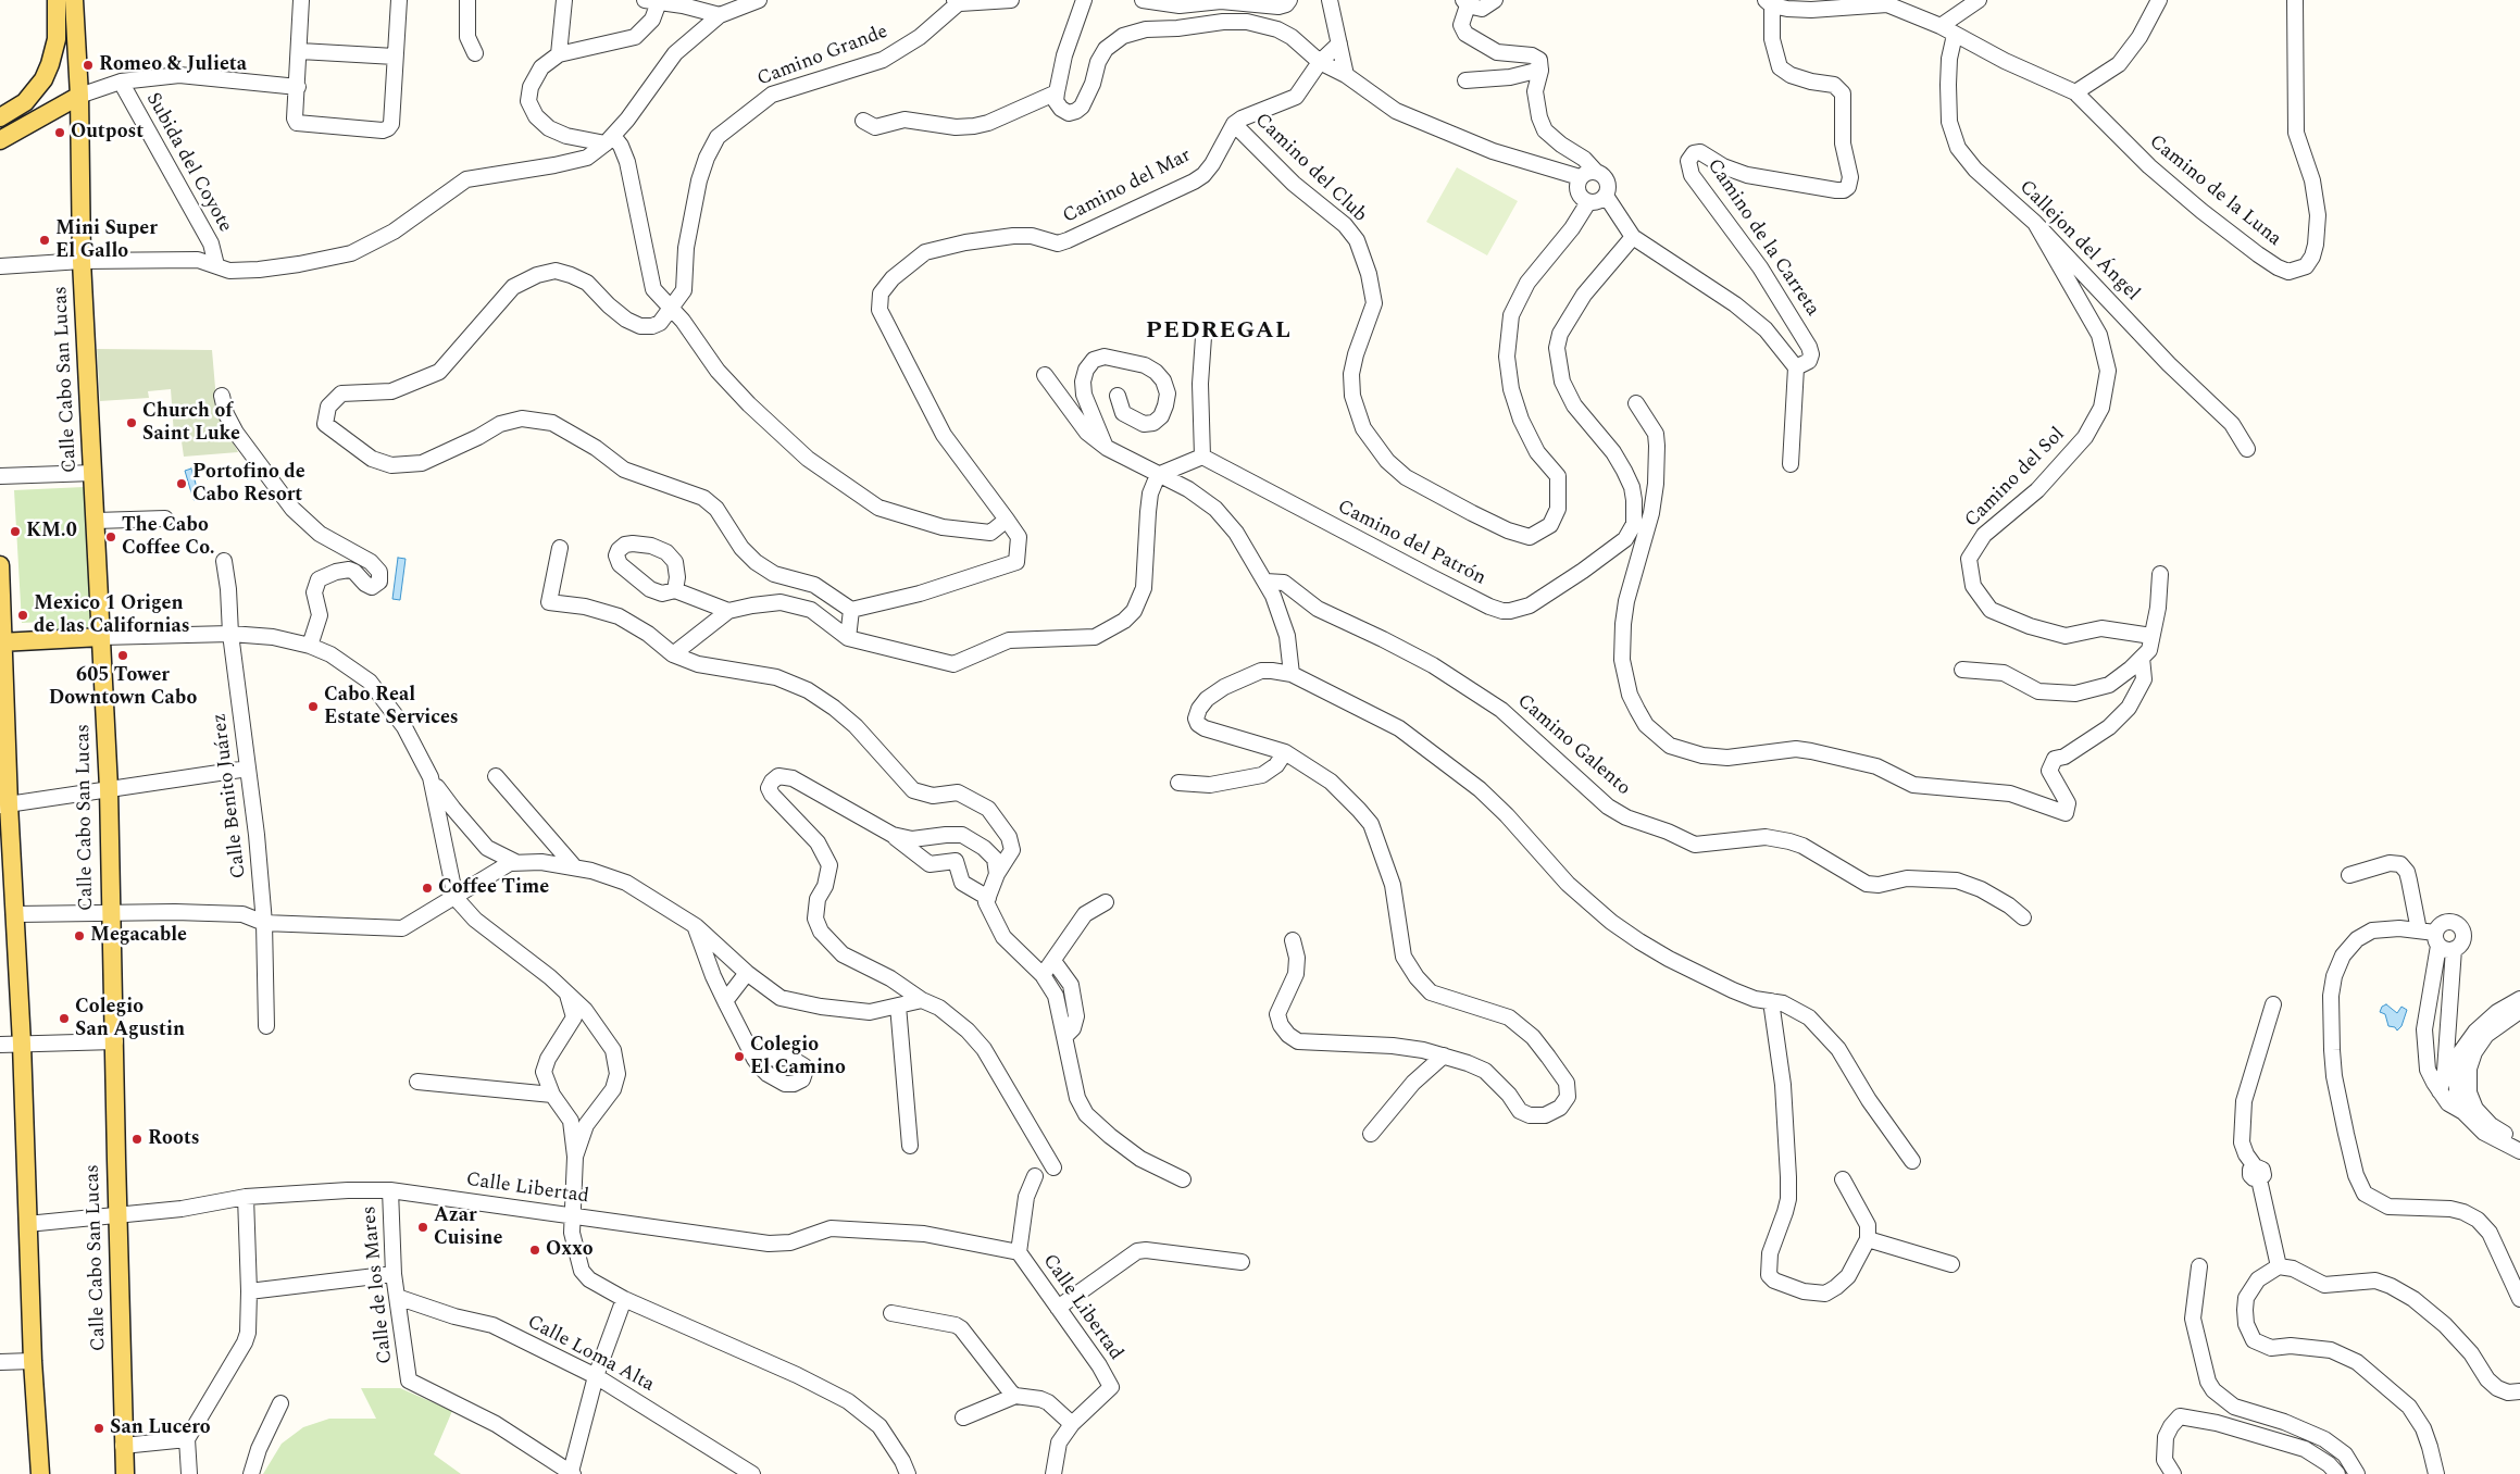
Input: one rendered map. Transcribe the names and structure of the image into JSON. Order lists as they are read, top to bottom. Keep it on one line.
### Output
{"streets":{"main road":["Calle Cabo San Lucas"],"street":["Camino Grande","Subida del Coyote","Camino del Club","Camino del Mar","Camino de la Luna","Camino de la Carreta","Callejon del Ángel","Camino del Sol","Camino del Patrón","Camino Galento","Calle Benito Juárez","Calle Libertad","Calle de los Mares","Calle Loma Alta"]},"crossings":[["Camino Grande","Camino del Mar"],["Camino del Club","Camino del Mar"],["Callejon del Ángel","Camino del Sol"],["Calle Cabo San Lucas","Calle Libertad"],["Calle Libertad","Calle de los Mares"],["Calle de los Mares","Calle Loma Alta"]],"districts":["PEDREGAL"],"places":["Romeo & Julieta","Outpost","Mini Super El Gallo","Church of Saint Luke","Portofino de Cabo Resort","KM.0","The Cabo Coffee Co.","Mexico 1 Origen de las Californias","605 Tower Downtown Cabo","Cabo Real Estate Services","Coffee Time","Megacable","Colegio San Agustin","Colegio El Camino","Roots","Azar Cuisine","Oxxo","San Lucero"]}
